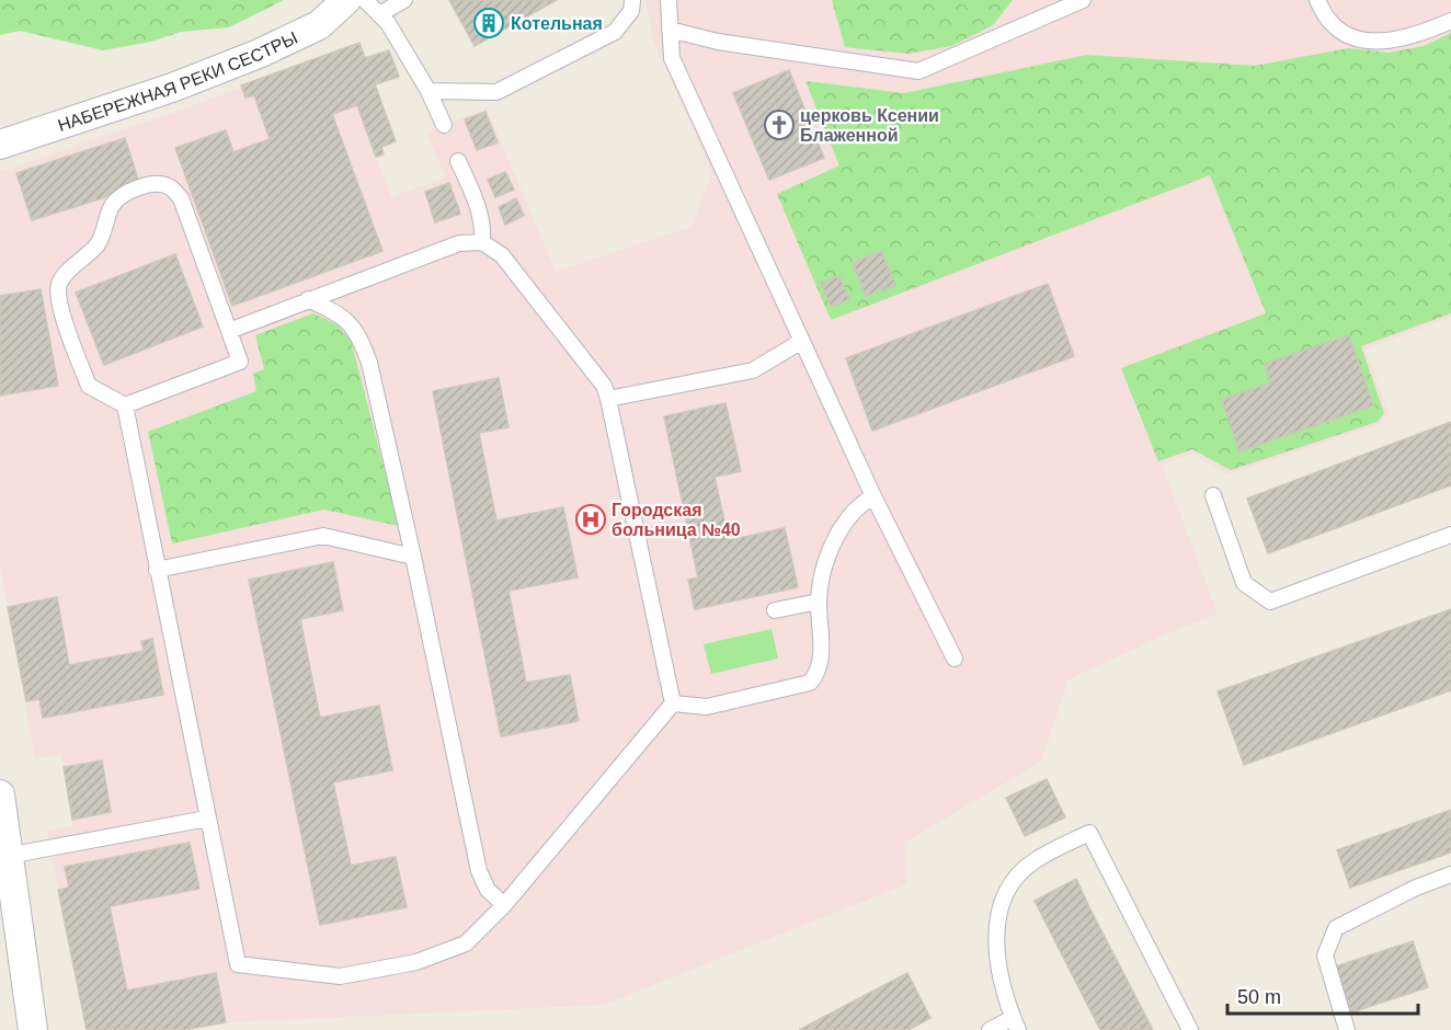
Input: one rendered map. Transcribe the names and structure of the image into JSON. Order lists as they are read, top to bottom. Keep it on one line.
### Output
{"streets":{"street":["НАБЕРЕЖНАЯ РЕКИ СЕСТРЫ"]},"places":{"building":["Котельная"],"church":["церковь Ксении Блаженной"],"hospital":["Городская больница №40"]},"scale_bar":"50 m"}
